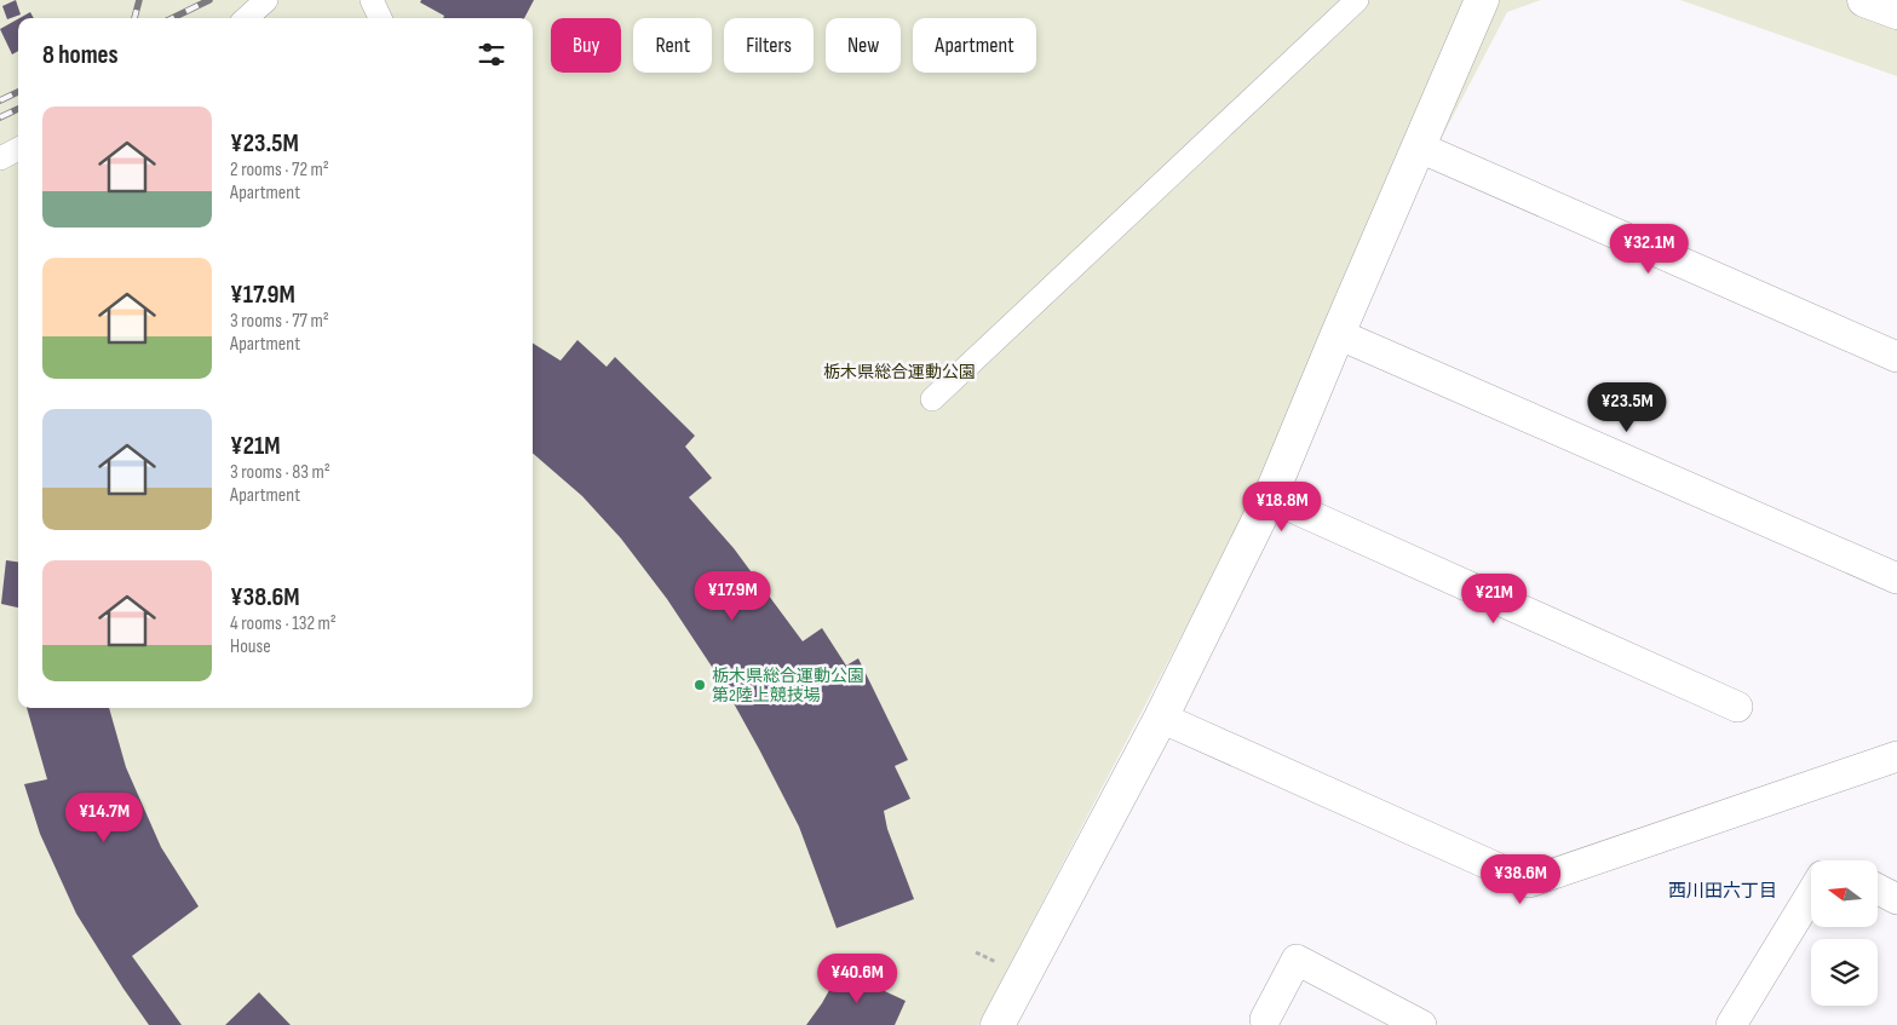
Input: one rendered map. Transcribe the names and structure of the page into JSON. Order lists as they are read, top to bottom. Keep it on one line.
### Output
{"districts":["西川田六丁目"],"parks":["栃木県総合運動公園"],"places":["栃木県総合運動公園 第2陸上競技場"],"north":"left","page":{"chip":["Buy","Rent","Filters","New","Apartment"],"heading":"8 homes","list":[{"name":"¥23.5M","note":"2 rooms · 72 m² · Apartment"},{"name":"¥17.9M","note":"3 rooms · 77 m² · Apartment"},{"name":"¥21M","note":"3 rooms · 83 m² · Apartment"},{"name":"¥38.6M","note":"4 rooms · 132 m² · House"}],"price":["¥32.1M","¥23.5M","¥18.8M","¥17.9M","¥21M","¥14.7M","¥38.6M","¥40.6M"]}}
